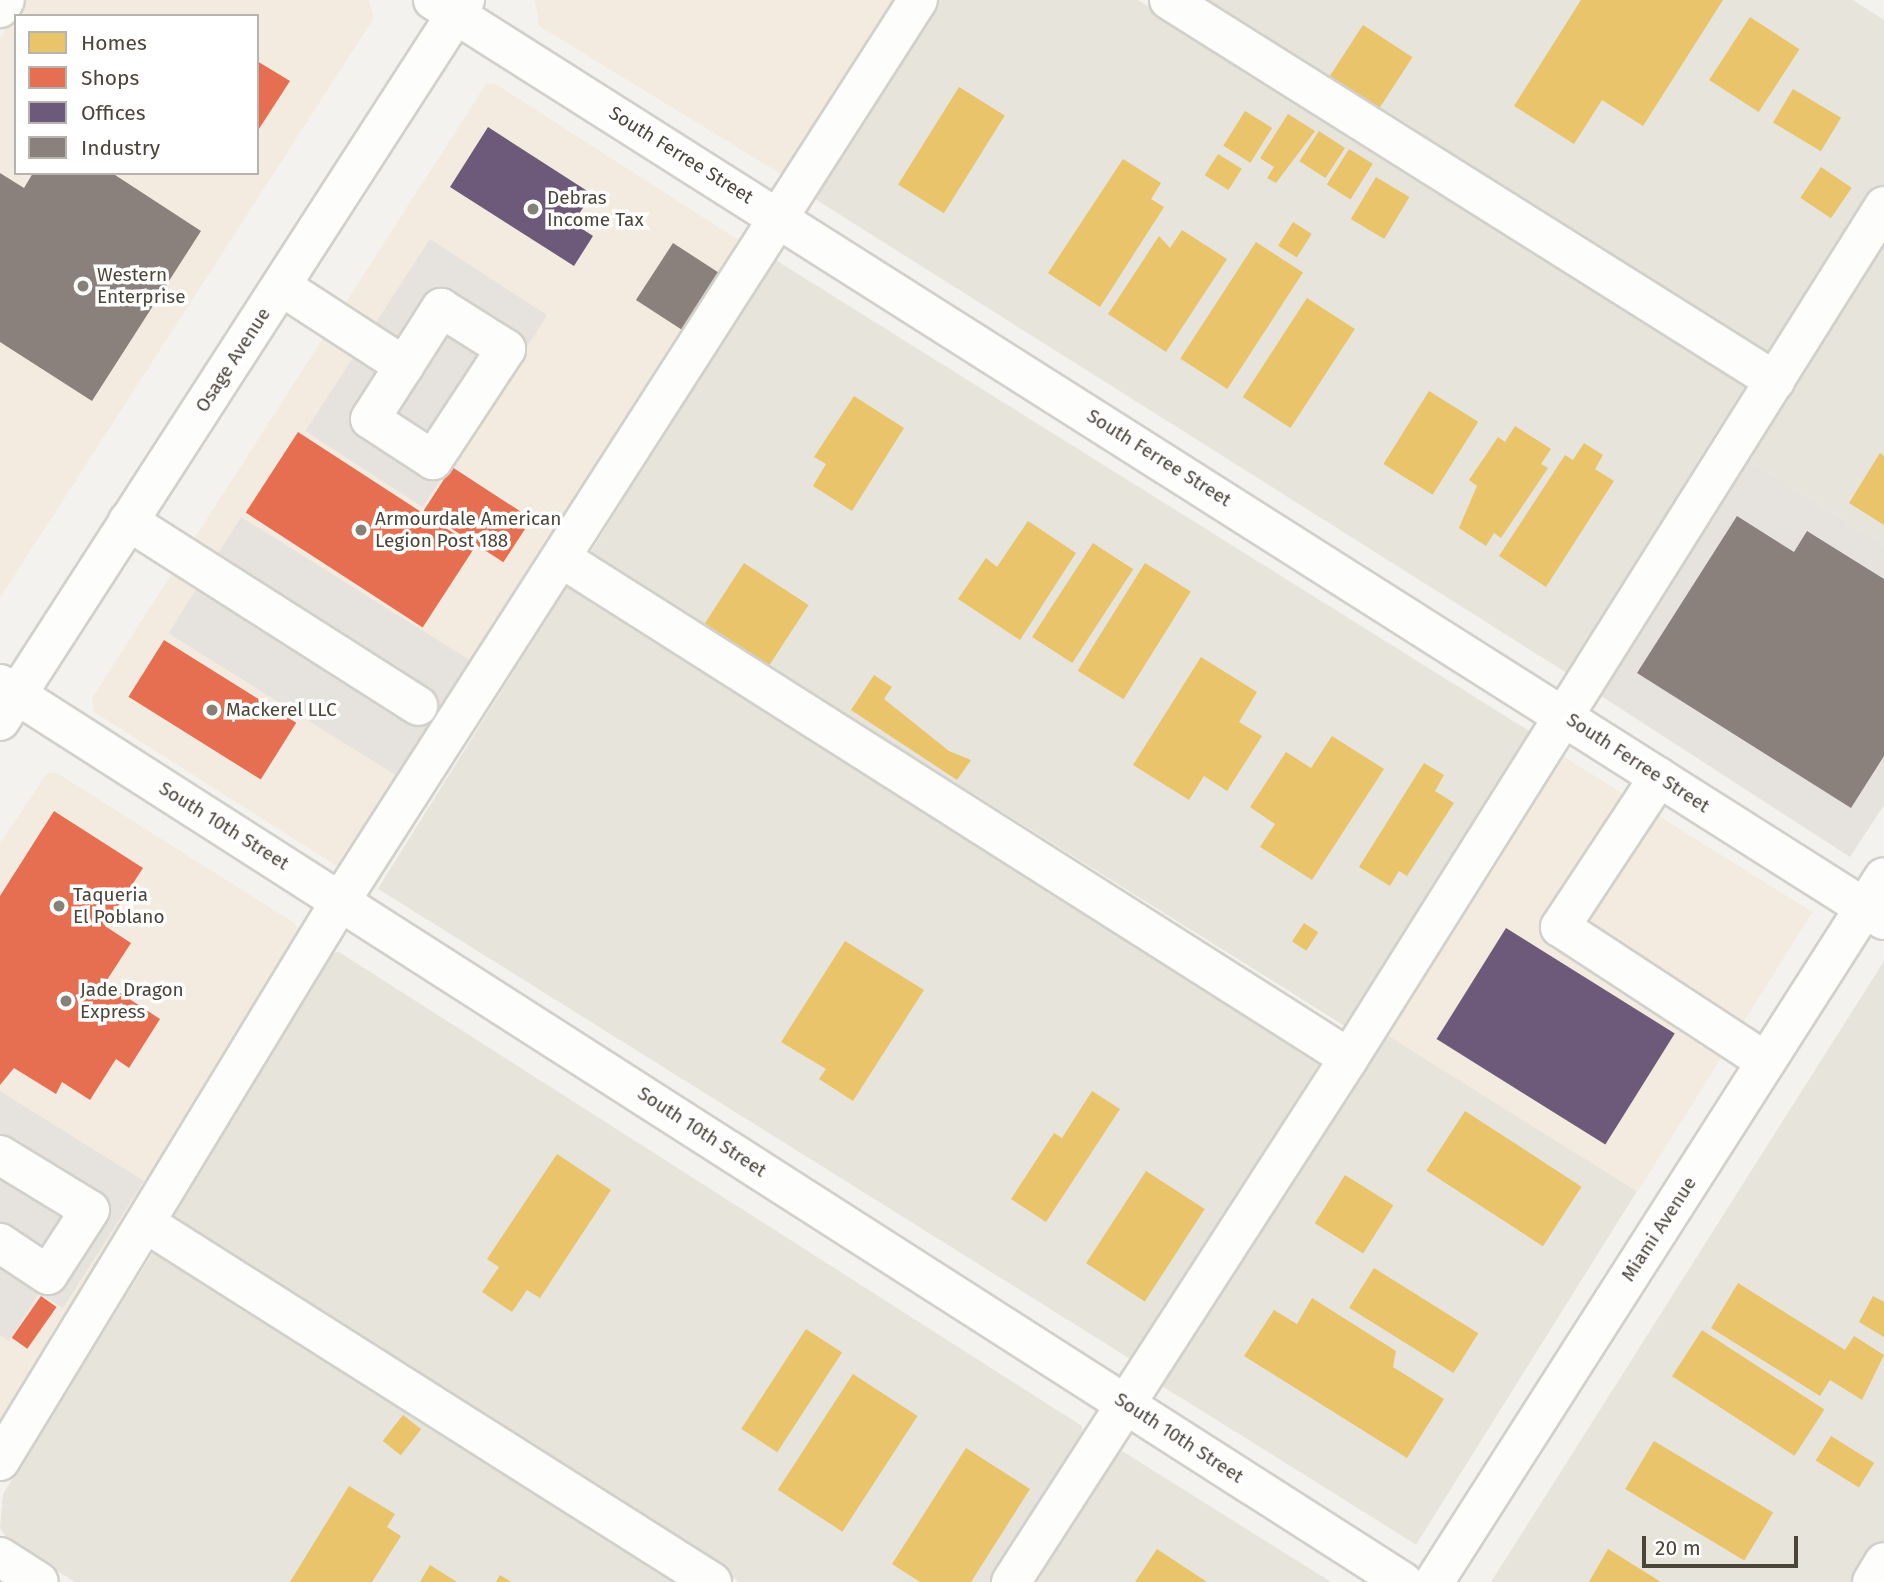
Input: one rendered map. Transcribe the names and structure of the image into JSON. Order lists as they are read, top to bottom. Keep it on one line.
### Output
{"streets":{"street":["South Ferree Street","Osage Avenue","South 10th Street","Miami Avenue"]},"crossings":[["South Ferree Street","Osage Avenue"],["South Ferree Street","Miami Avenue"],["Osage Avenue","South 10th Street"]],"places":["Debras Income Tax","Western Enterprise","Armourdale American Legion Post 188","Mackerel LLC","Taqueria El Poblano","Jade Dragon Express"],"legend":["Homes","Shops","Offices","Industry"],"scale_bar":"20 m"}
